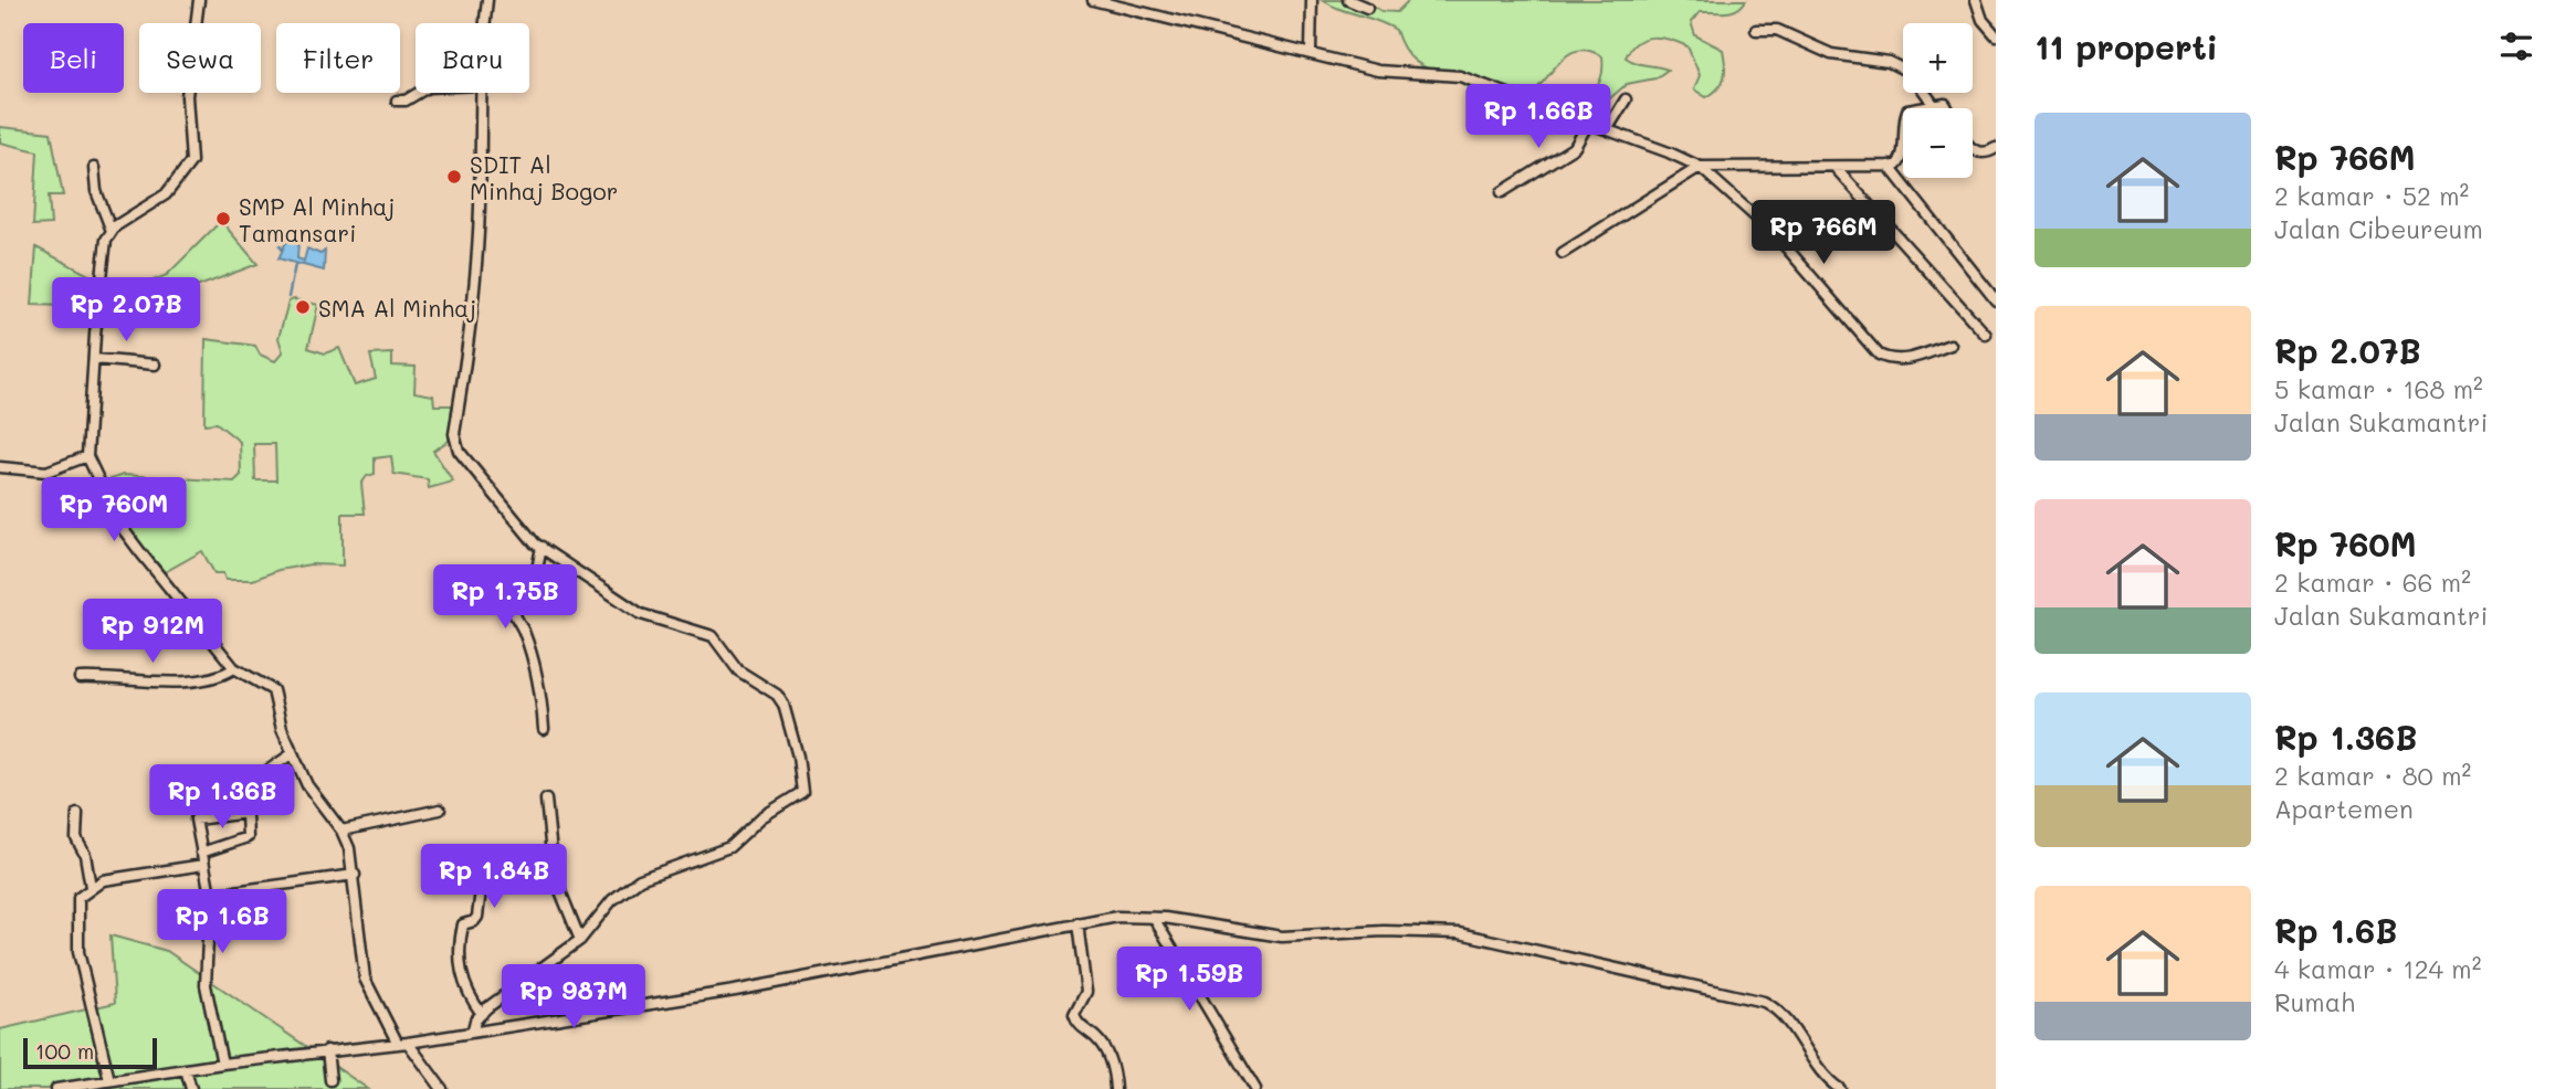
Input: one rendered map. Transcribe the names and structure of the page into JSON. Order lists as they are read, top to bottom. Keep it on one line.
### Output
{"places":["SDIT Al Minhaj Bogor","SMP Al Minhaj Tamansari","SMA Al Minhaj"],"scale_bar":"100 m","page":{"heading":"11 properti","map_buttons":["+","−"],"chip":["Beli","Sewa","Filter","Baru"],"price":["Rp 1.66B","Rp 766M","Rp 2.07B","Rp 760M","Rp 1.75B","Rp 912M","Rp 1.36B","Rp 1.84B","Rp 1.6B","Rp 1.59B","Rp 987M"],"list":[{"name":"Rp 766M","note":"2 kamar · 52 m² · Jalan Cibeureum"},{"name":"Rp 2.07B","note":"5 kamar · 168 m² · Jalan Sukamantri"},{"name":"Rp 760M","note":"2 kamar · 66 m² · Jalan Sukamantri"},{"name":"Rp 1.36B","note":"2 kamar · 80 m² · Apartemen"},{"name":"Rp 1.6B","note":"4 kamar · 124 m² · Rumah"}],"scale":"100 m"}}
